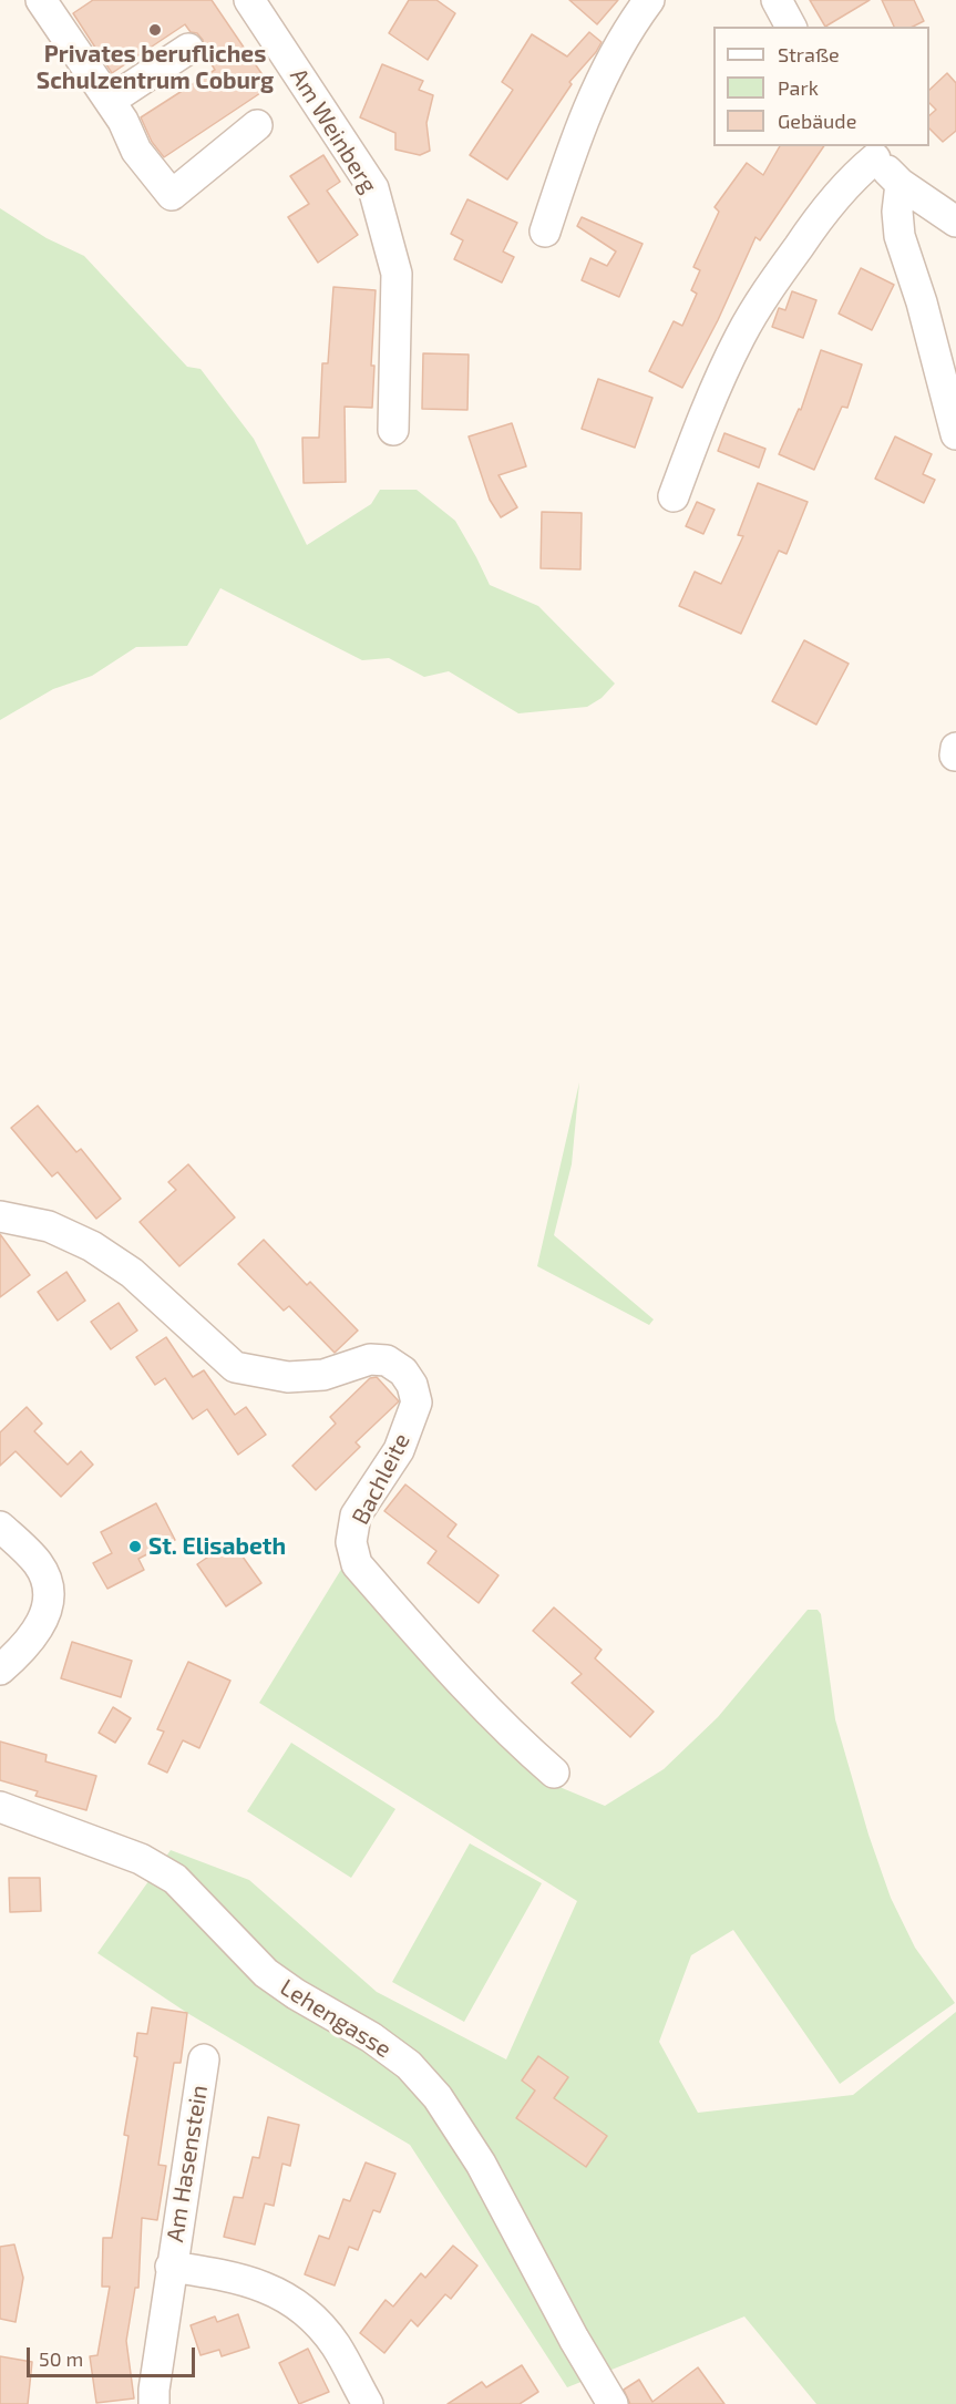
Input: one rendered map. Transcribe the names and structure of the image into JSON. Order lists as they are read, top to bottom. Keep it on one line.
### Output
{"streets":{"street":["Am Weinberg","Bachleite","Lehengasse","Am Hasenstein"]},"places":["Privates berufliches Schulzentrum Coburg","St. Elisabeth"],"legend":["Straße","Park","Gebäude"],"scale_bar":"50 m"}
